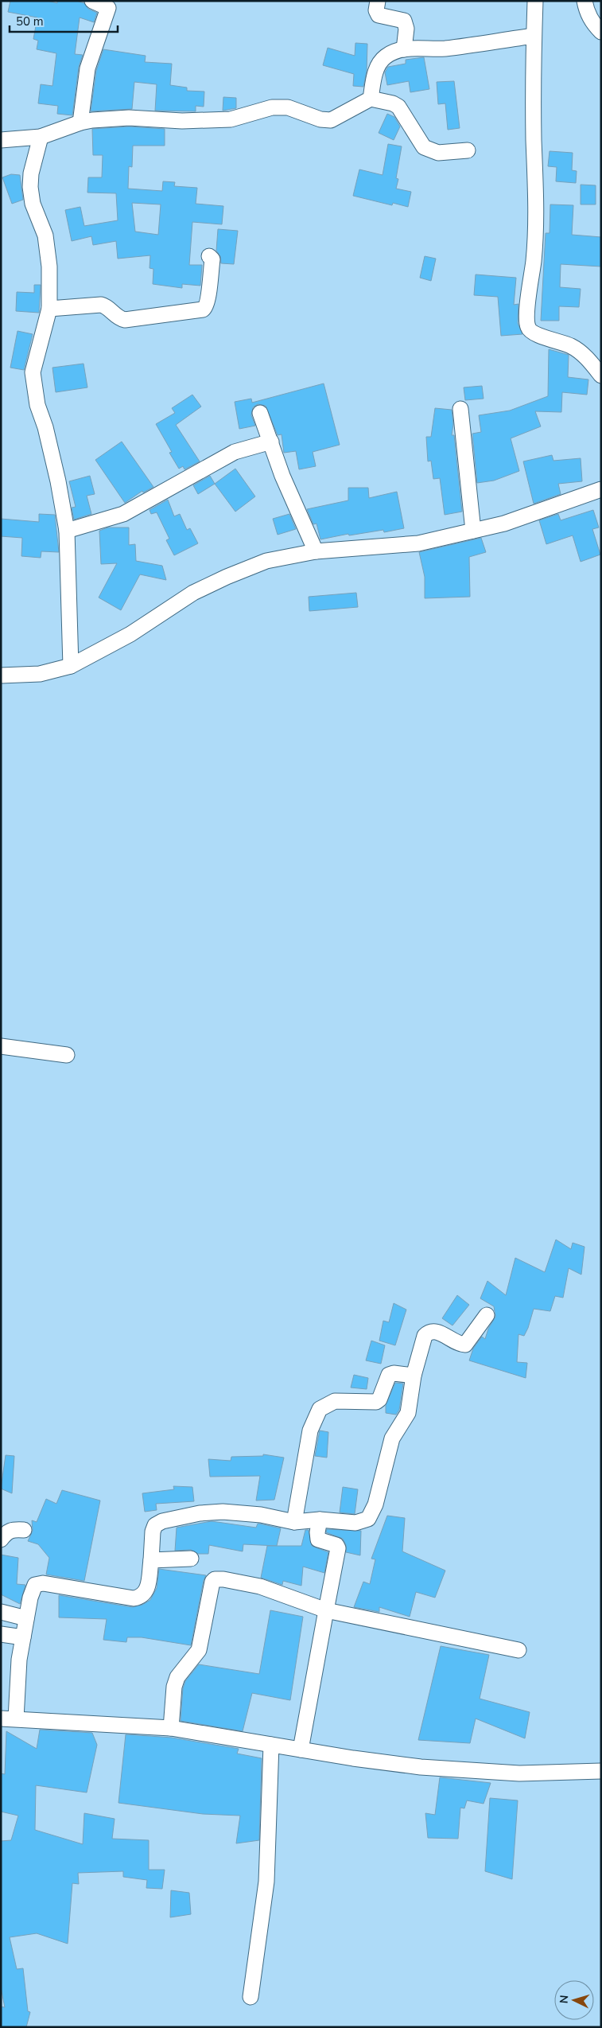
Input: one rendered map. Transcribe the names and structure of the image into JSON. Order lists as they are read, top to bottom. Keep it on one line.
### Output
{"scale_bar":"50 m","north":"left"}
